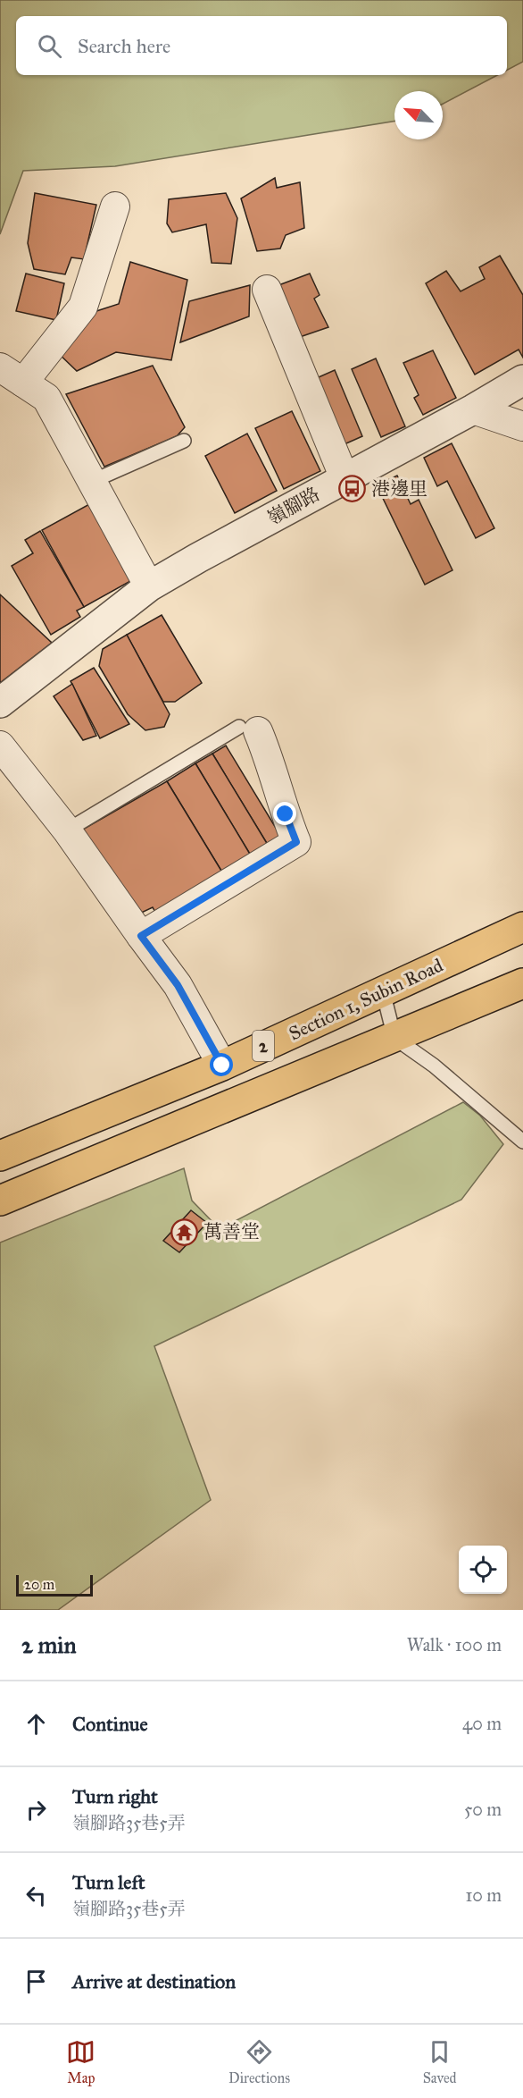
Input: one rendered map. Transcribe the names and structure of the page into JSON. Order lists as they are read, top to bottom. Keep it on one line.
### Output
{"streets":{"main road":["Section 1, Subin Road","2"],"street":["嶺腳路"]},"places":{"bus stop":["港邊里"],"temple":["萬善堂"]},"scale_bar":"20 m","north":"top left","page":{"search":"Search here","scale":"20 m","heading":["2 min","Walk · 100 m"],"list":[["Continue","40 m"],["Turn right","嶺腳路35巷5弄","50 m"],["Turn left","嶺腳路35巷5弄","10 m"],"Arrive at destination"],"nav":["Map","Directions","Saved"]}}
